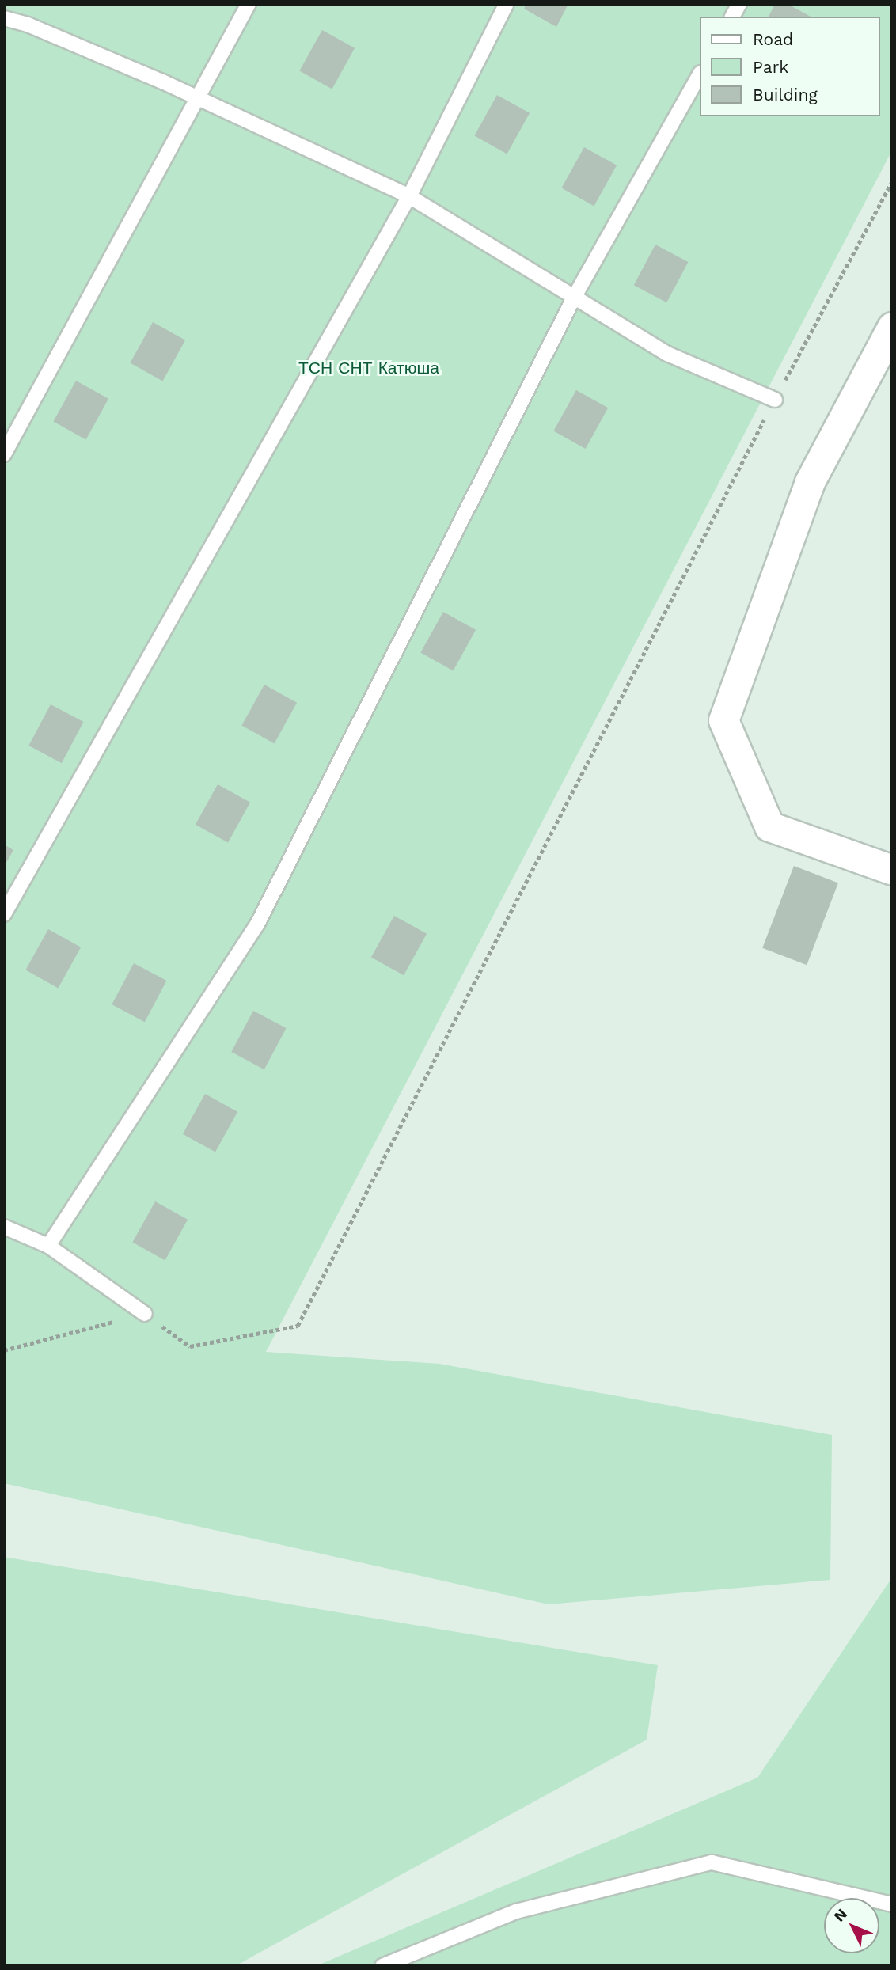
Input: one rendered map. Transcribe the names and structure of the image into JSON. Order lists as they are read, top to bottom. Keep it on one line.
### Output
{"parks":["ТСН СНТ Катюша"],"legend":["Road","Park","Building"],"north":"top left"}
